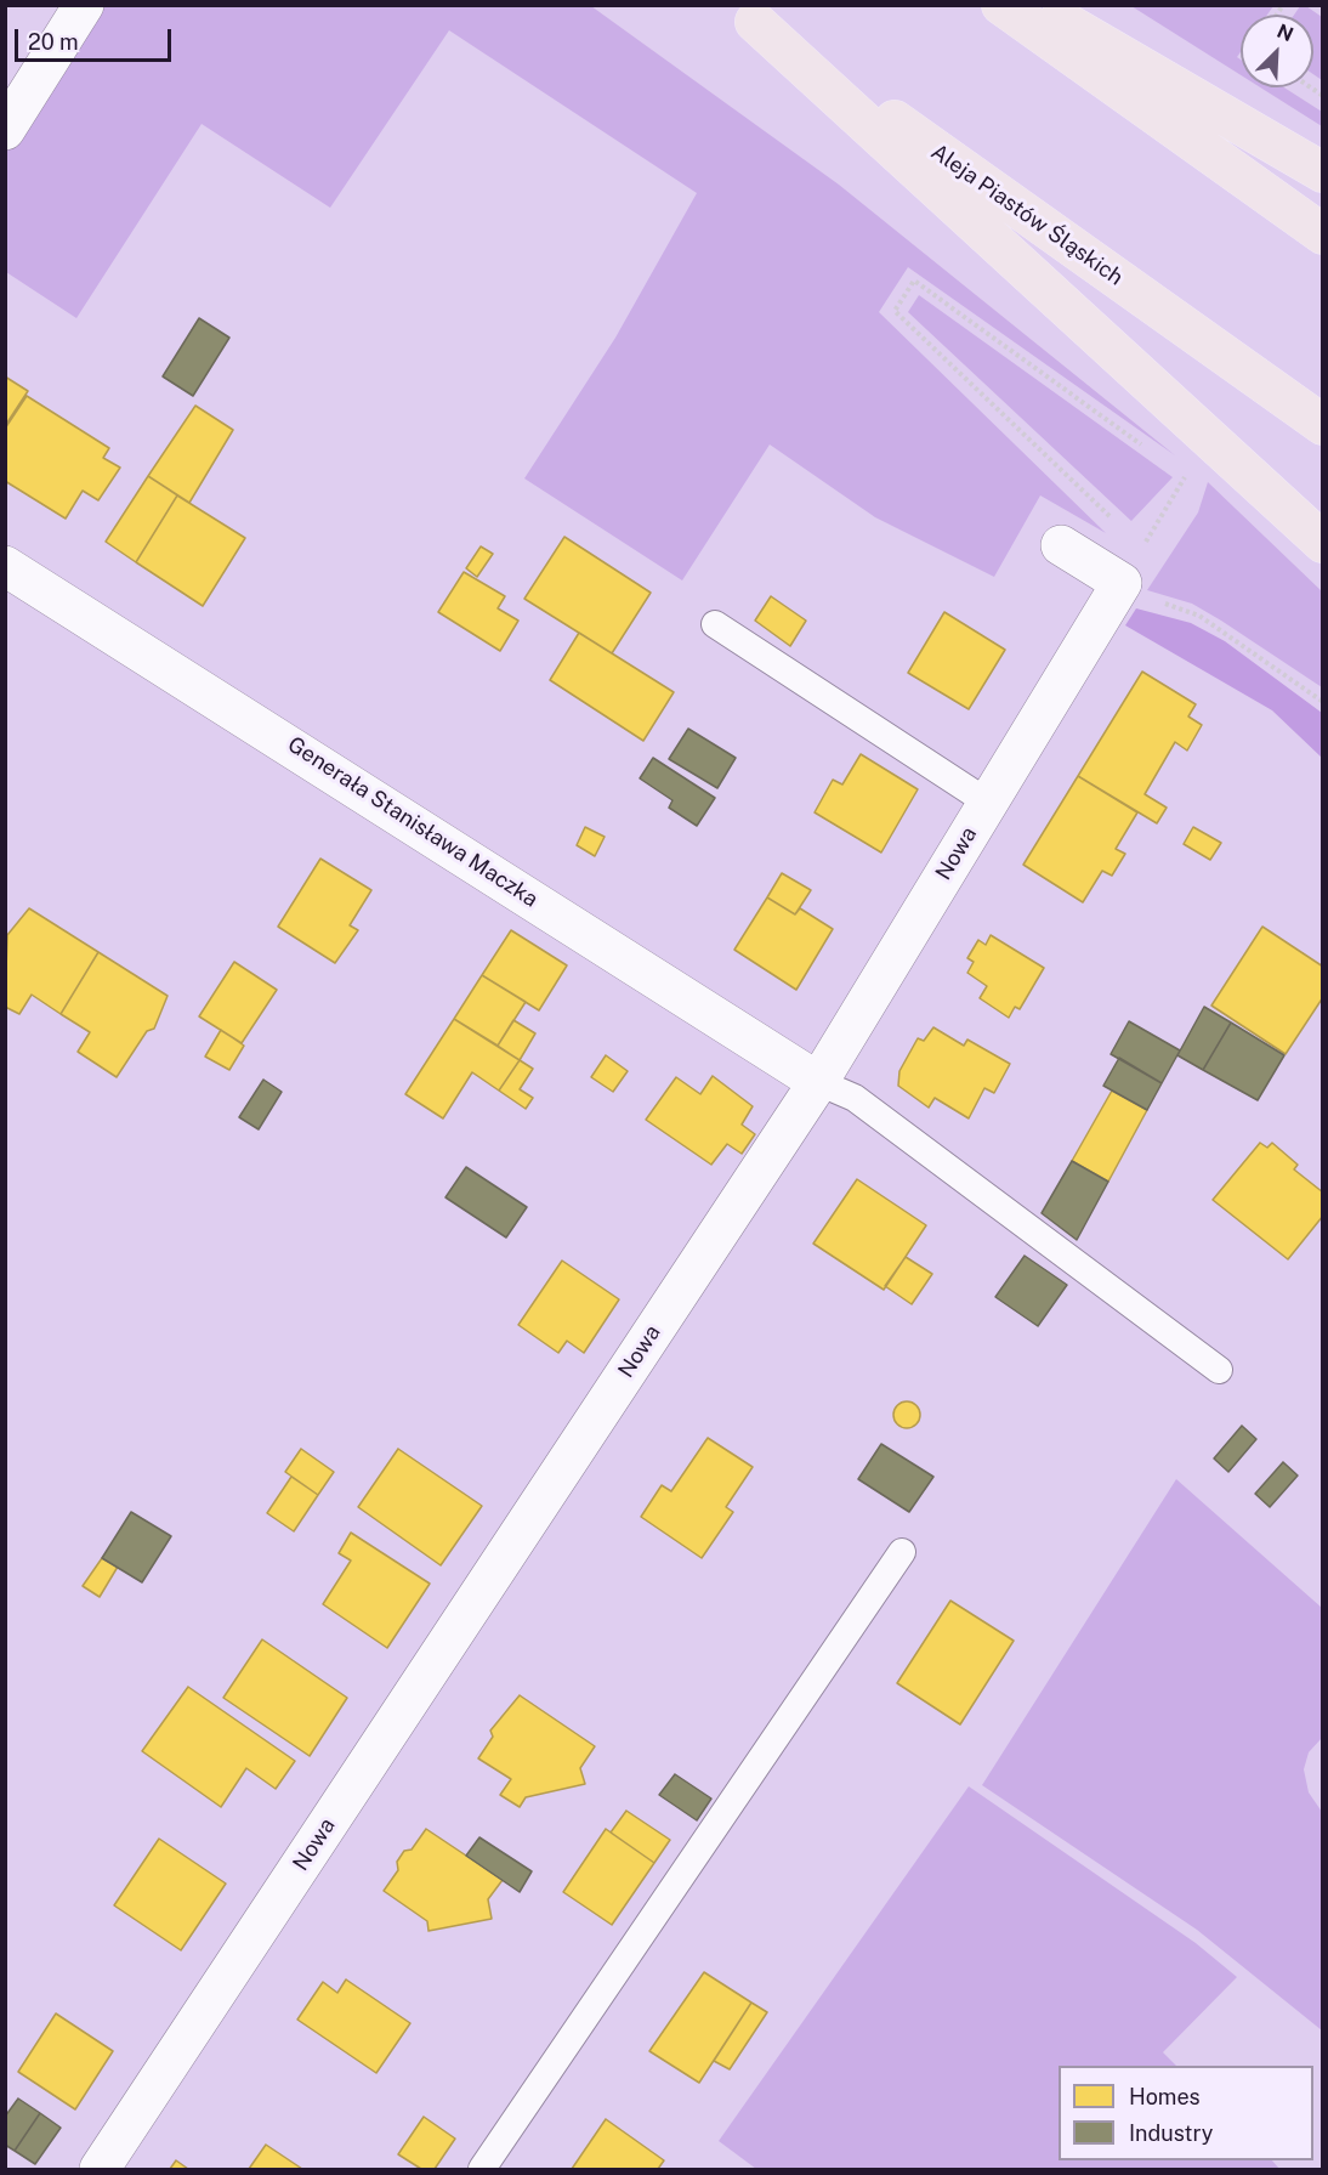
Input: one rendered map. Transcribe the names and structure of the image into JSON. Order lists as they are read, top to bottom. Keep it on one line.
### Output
{"streets":{"highway":["Aleja Piastów Śląskich"],"street":["Generała Stanisława Maczka","Nowa"]},"crossings":[["Generała Stanisława Maczka","Nowa"]],"legend":["Homes","Industry"],"scale_bar":"20 m","north":"top right"}
